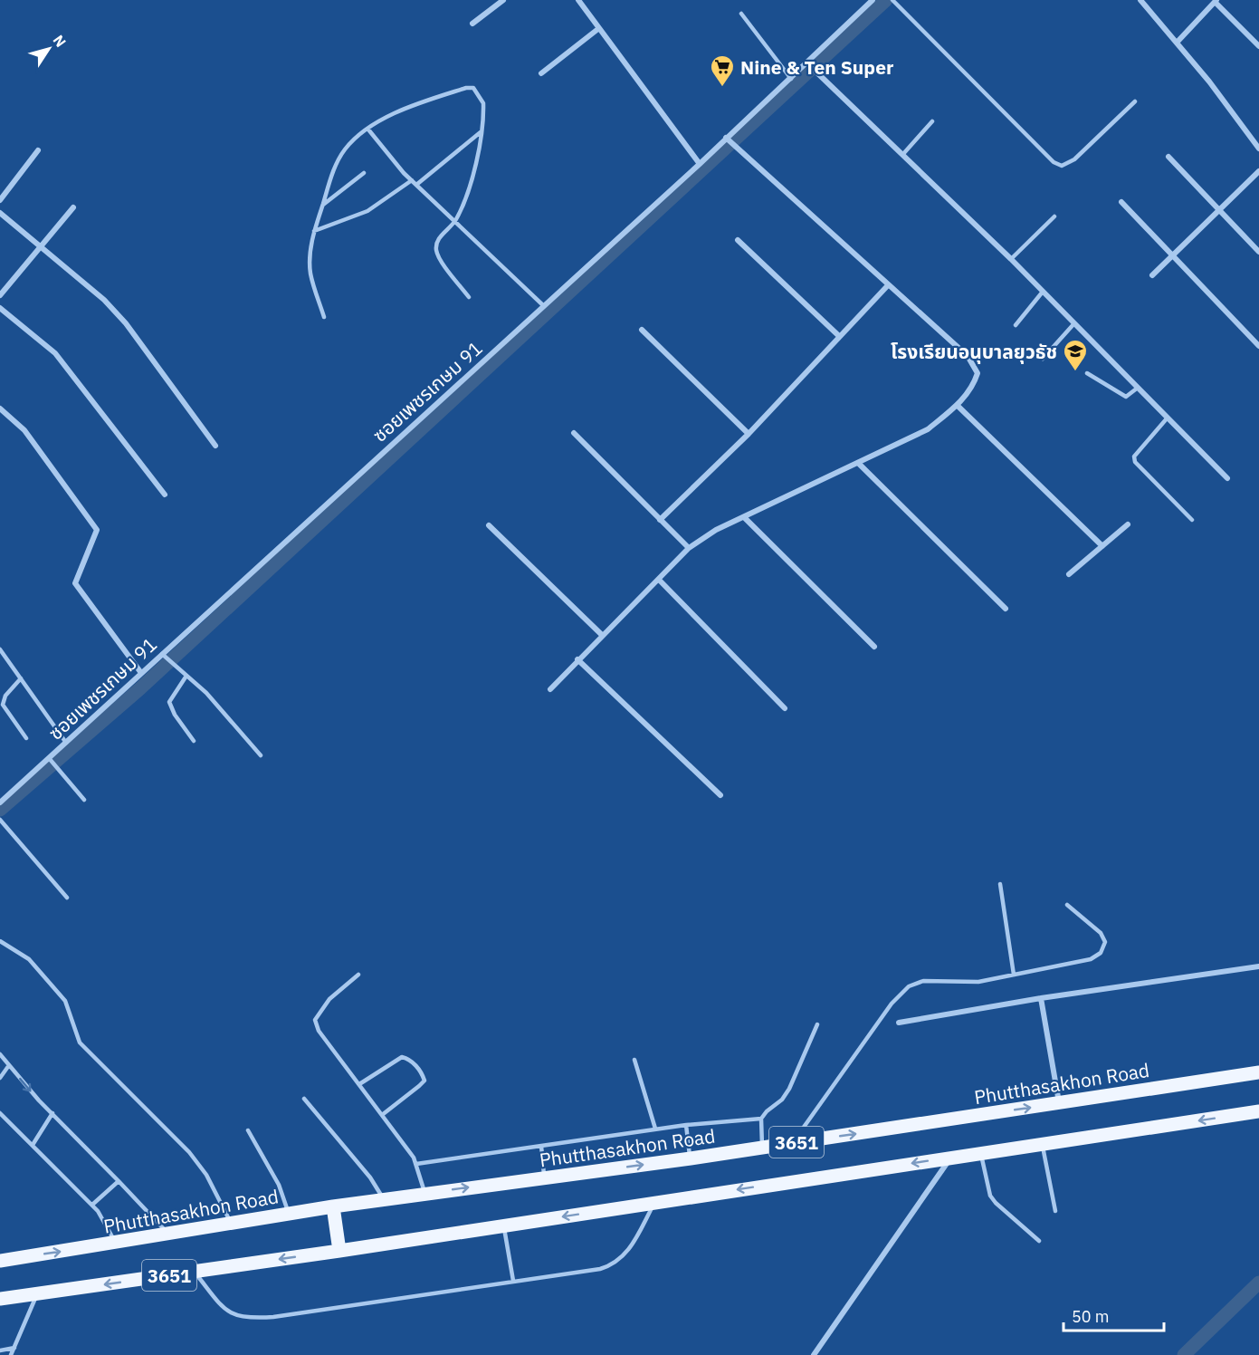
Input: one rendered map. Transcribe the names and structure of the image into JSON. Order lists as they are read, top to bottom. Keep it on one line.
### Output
{"streets":{"main road":["Phutthasakhon Road","3651"],"street":["ซอยเพชรเกษม 91"]},"places":{"supermarket":["Nine & Ten Super"],"school or university":["โรงเรียนอนุบาลยุวธัช"]},"scale_bar":"50 m","north":"top right"}
